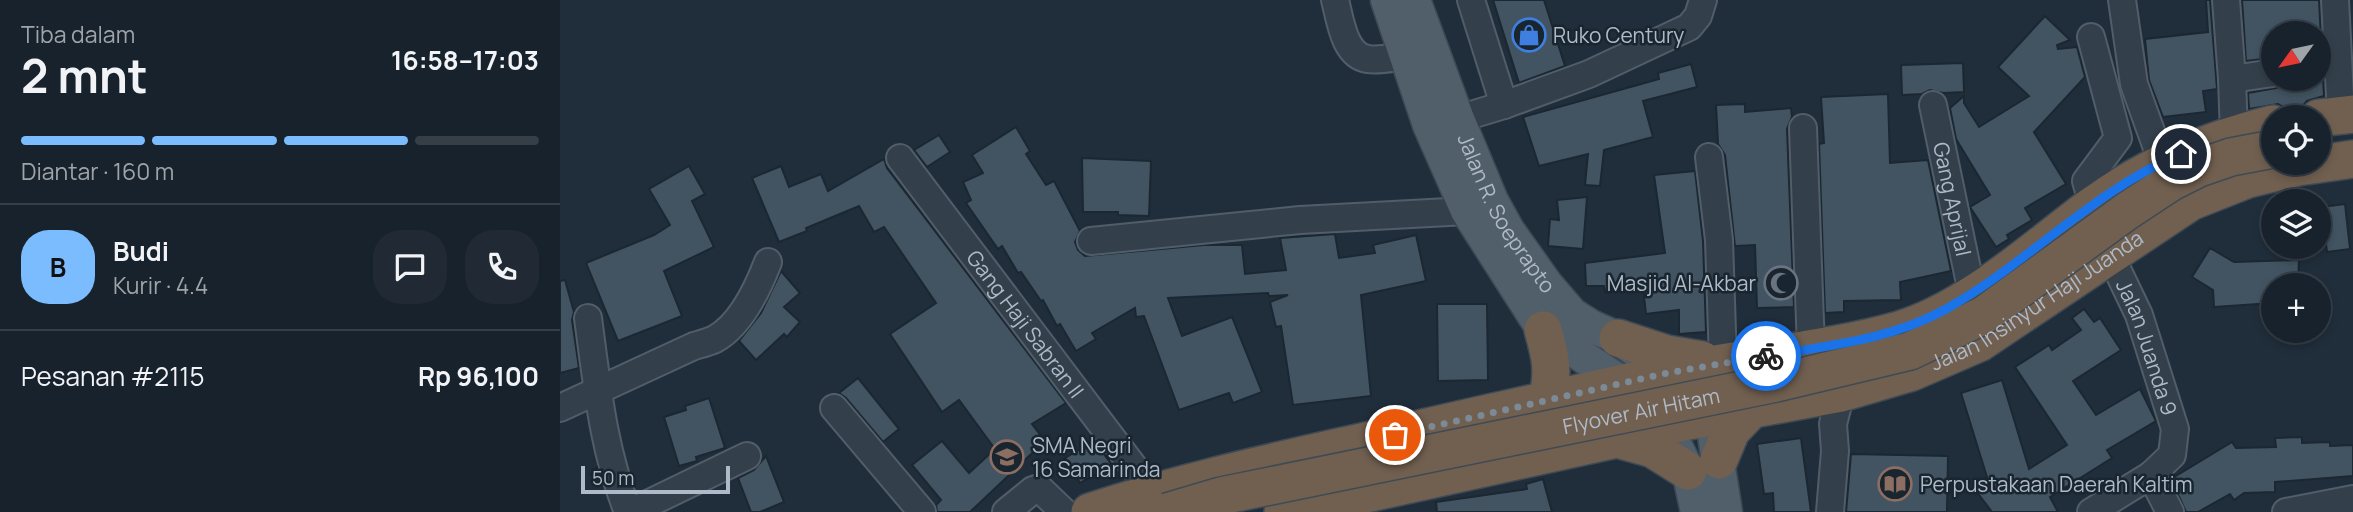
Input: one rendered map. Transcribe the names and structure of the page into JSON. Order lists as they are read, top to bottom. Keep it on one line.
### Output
{"streets":{"highway":["Jalan Insinyur Haji Juanda","Flyover Air Hitam"],"main road":["Jalan R. Soeprapto"],"street":["Gang Aprijal","Gang Haji Sabran II","Jalan Juanda 9"]},"crossings":[["Gang Aprijal","Jalan Insinyur Haji Juanda"],["Jalan R. Soeprapto","Jalan Insinyur Haji Juanda"],["Jalan Insinyur Haji Juanda","Gang Haji Sabran II"],["Jalan Insinyur Haji Juanda","Jalan Juanda 9"],["Jalan Insinyur Haji Juanda","Flyover Air Hitam"],["Gang Haji Sabran II","Flyover Air Hitam"]],"places":{"shop":["Ruko Century"],"mosque":["Masjid Al-Akbar"],"school or university":["SMA Negri 16 Samarinda"],"library":["Perpustakaan Daerah Kaltim"]},"scale_bar":"50 m","north":"bottom left","page":{"heading":["2 mnt","Tiba dalam","16:58–17:03"],"panel":["Budi","Kurir · 4.4","Pesanan #2115","Rp 96,100"],"map_buttons":"+","bar":"Diantar · 160 m","round":"B","scale":"50 m"}}
